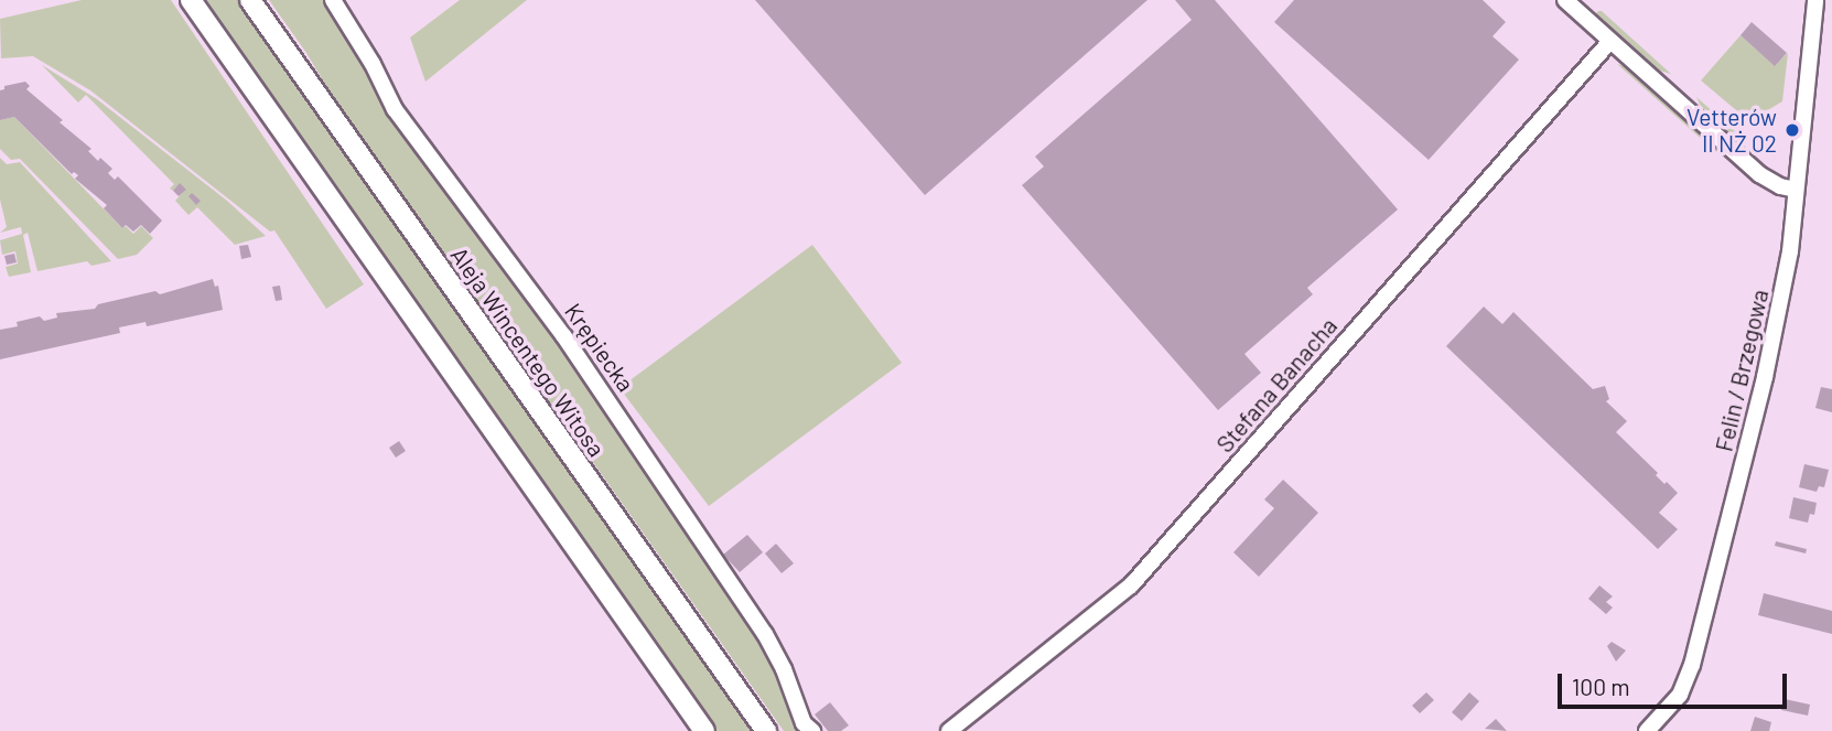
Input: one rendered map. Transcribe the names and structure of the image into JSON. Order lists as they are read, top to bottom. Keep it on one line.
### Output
{"streets":{"main road":["Aleja Wincentego Witosa"],"street":["Krępiecka","Felin / Brzegowa","Stefana Banacha"]},"places":["Vetterów II NŻ 02"],"scale_bar":"100 m"}
